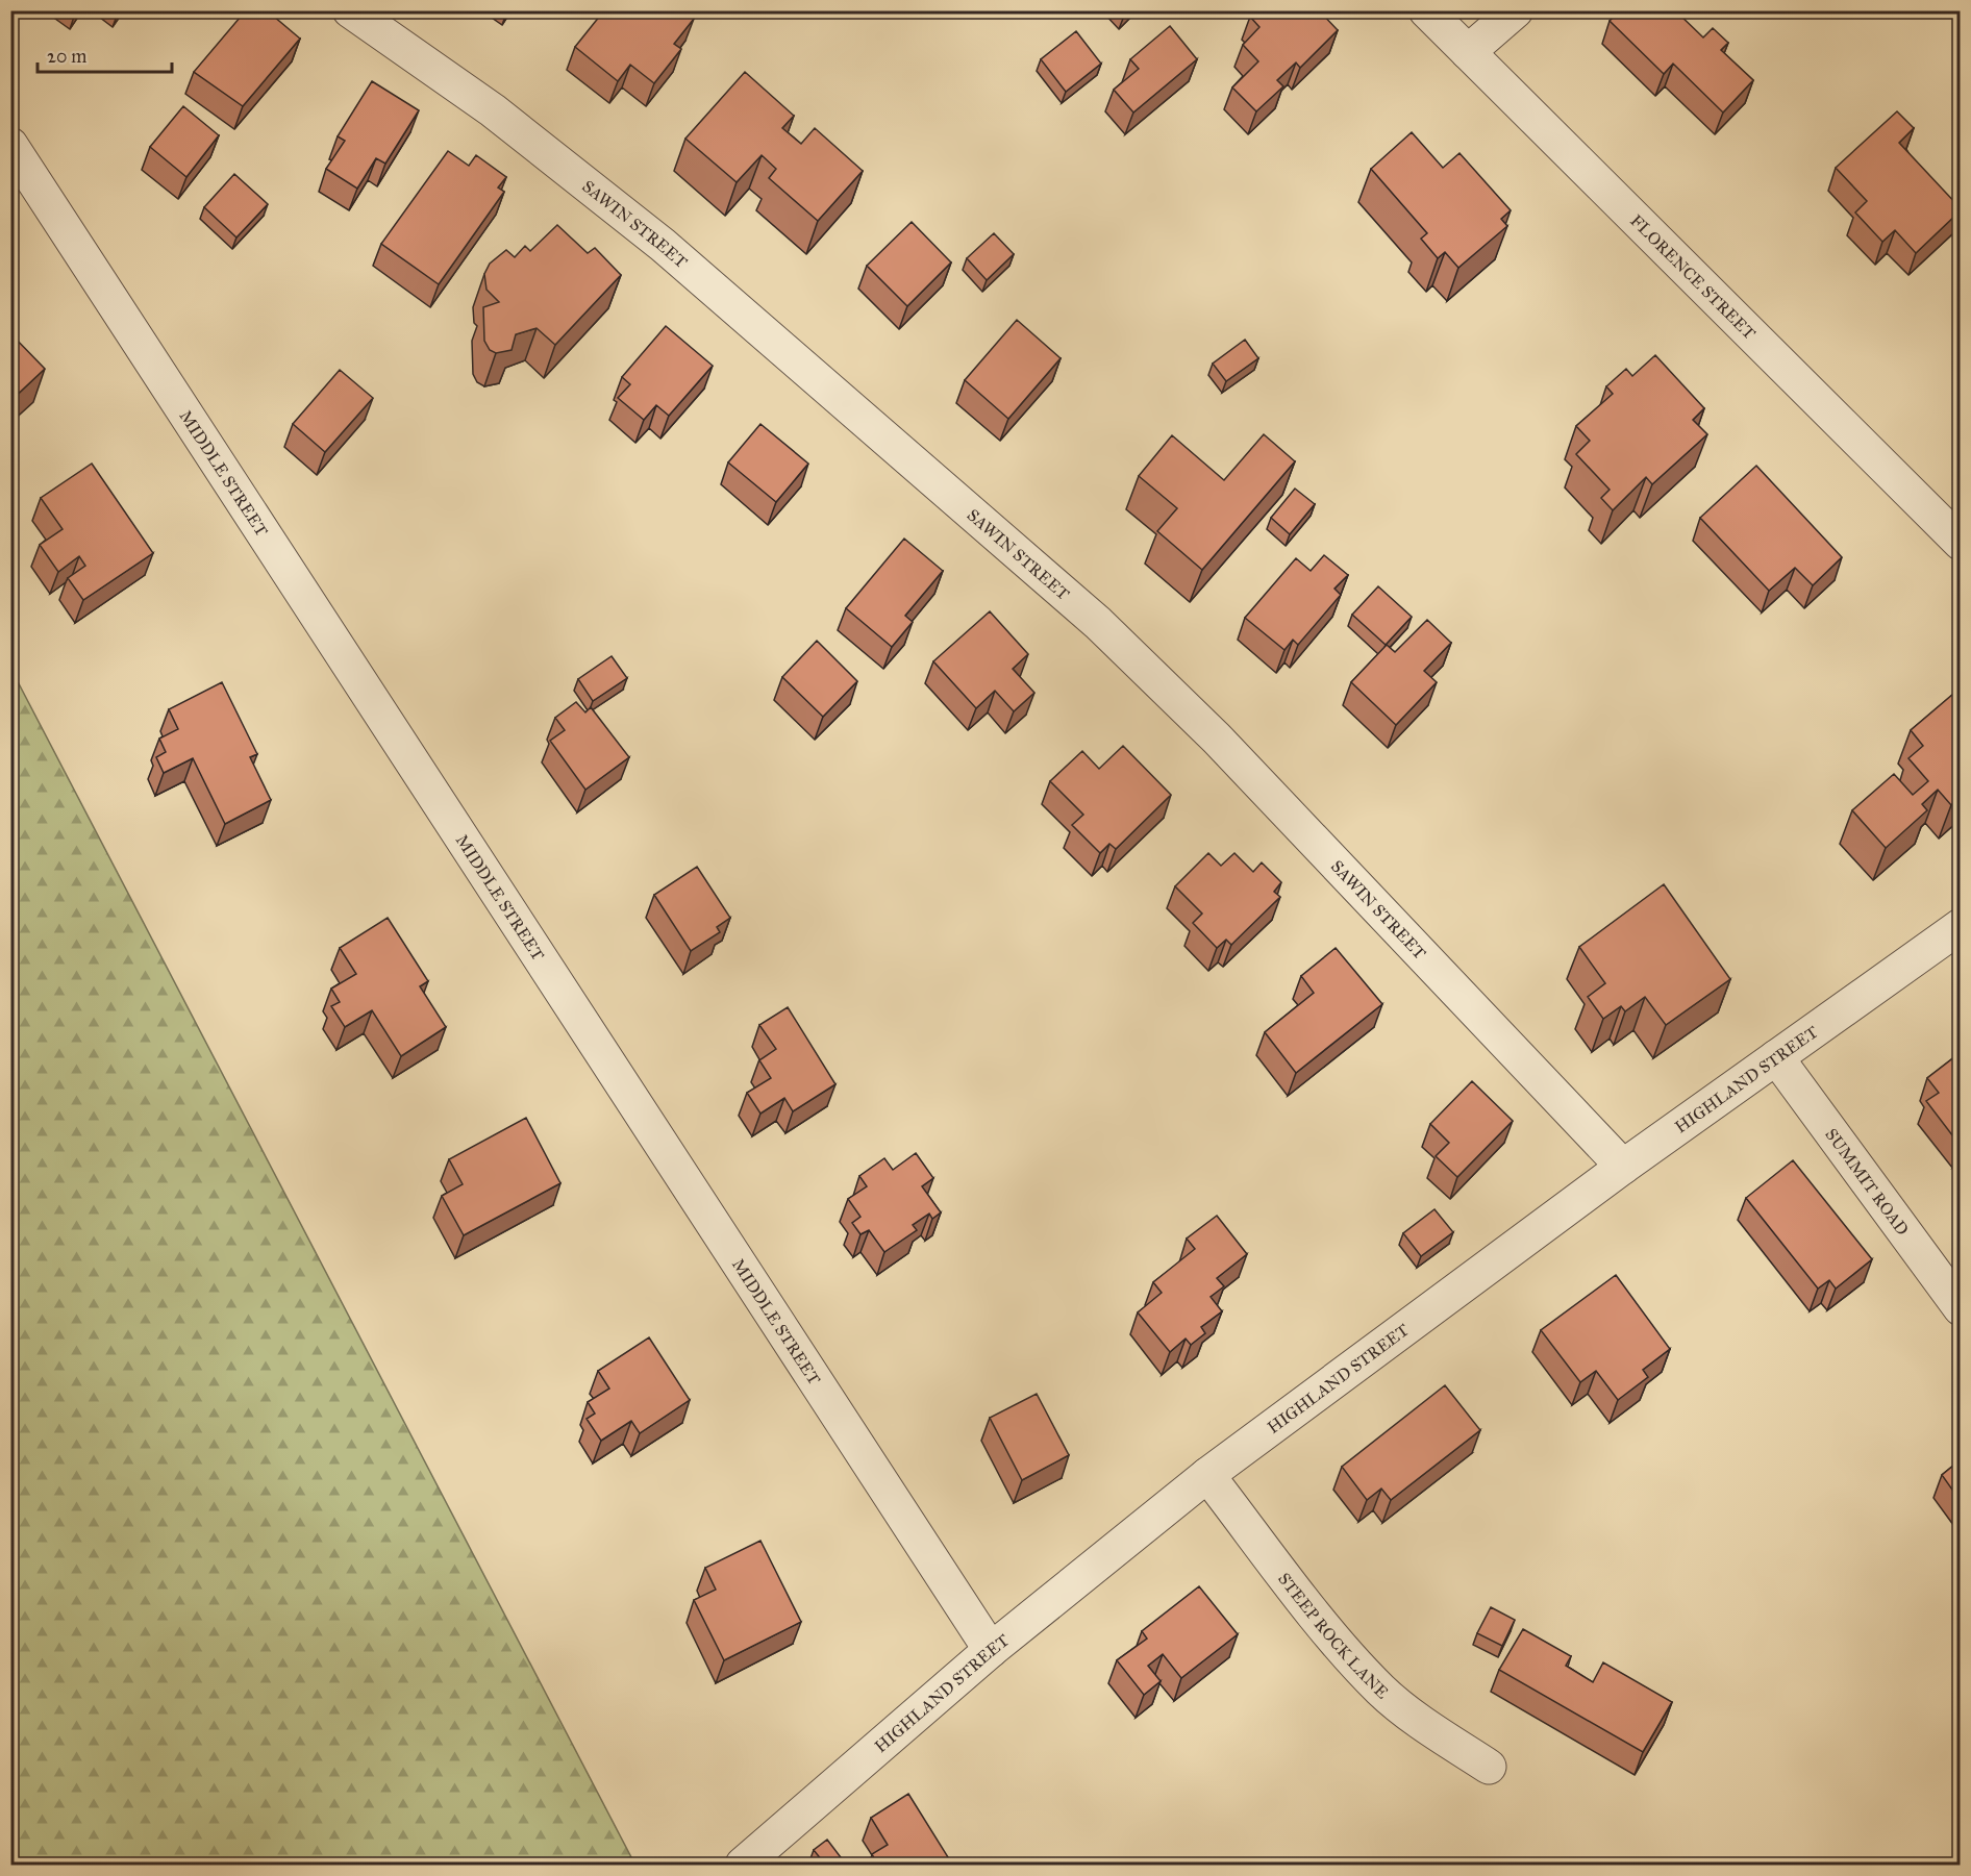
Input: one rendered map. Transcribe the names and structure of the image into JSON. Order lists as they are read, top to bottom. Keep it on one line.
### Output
{"streets":{"street":["SAWIN STREET","FLORENCE STREET","MIDDLE STREET","HIGHLAND STREET","SUMMIT ROAD","STEEP ROCK LANE"]},"crossings":[["SAWIN STREET","HIGHLAND STREET"],["MIDDLE STREET","HIGHLAND STREET"],["HIGHLAND STREET","SUMMIT ROAD"],["HIGHLAND STREET","STEEP ROCK LANE"]],"scale_bar":"20 m"}
